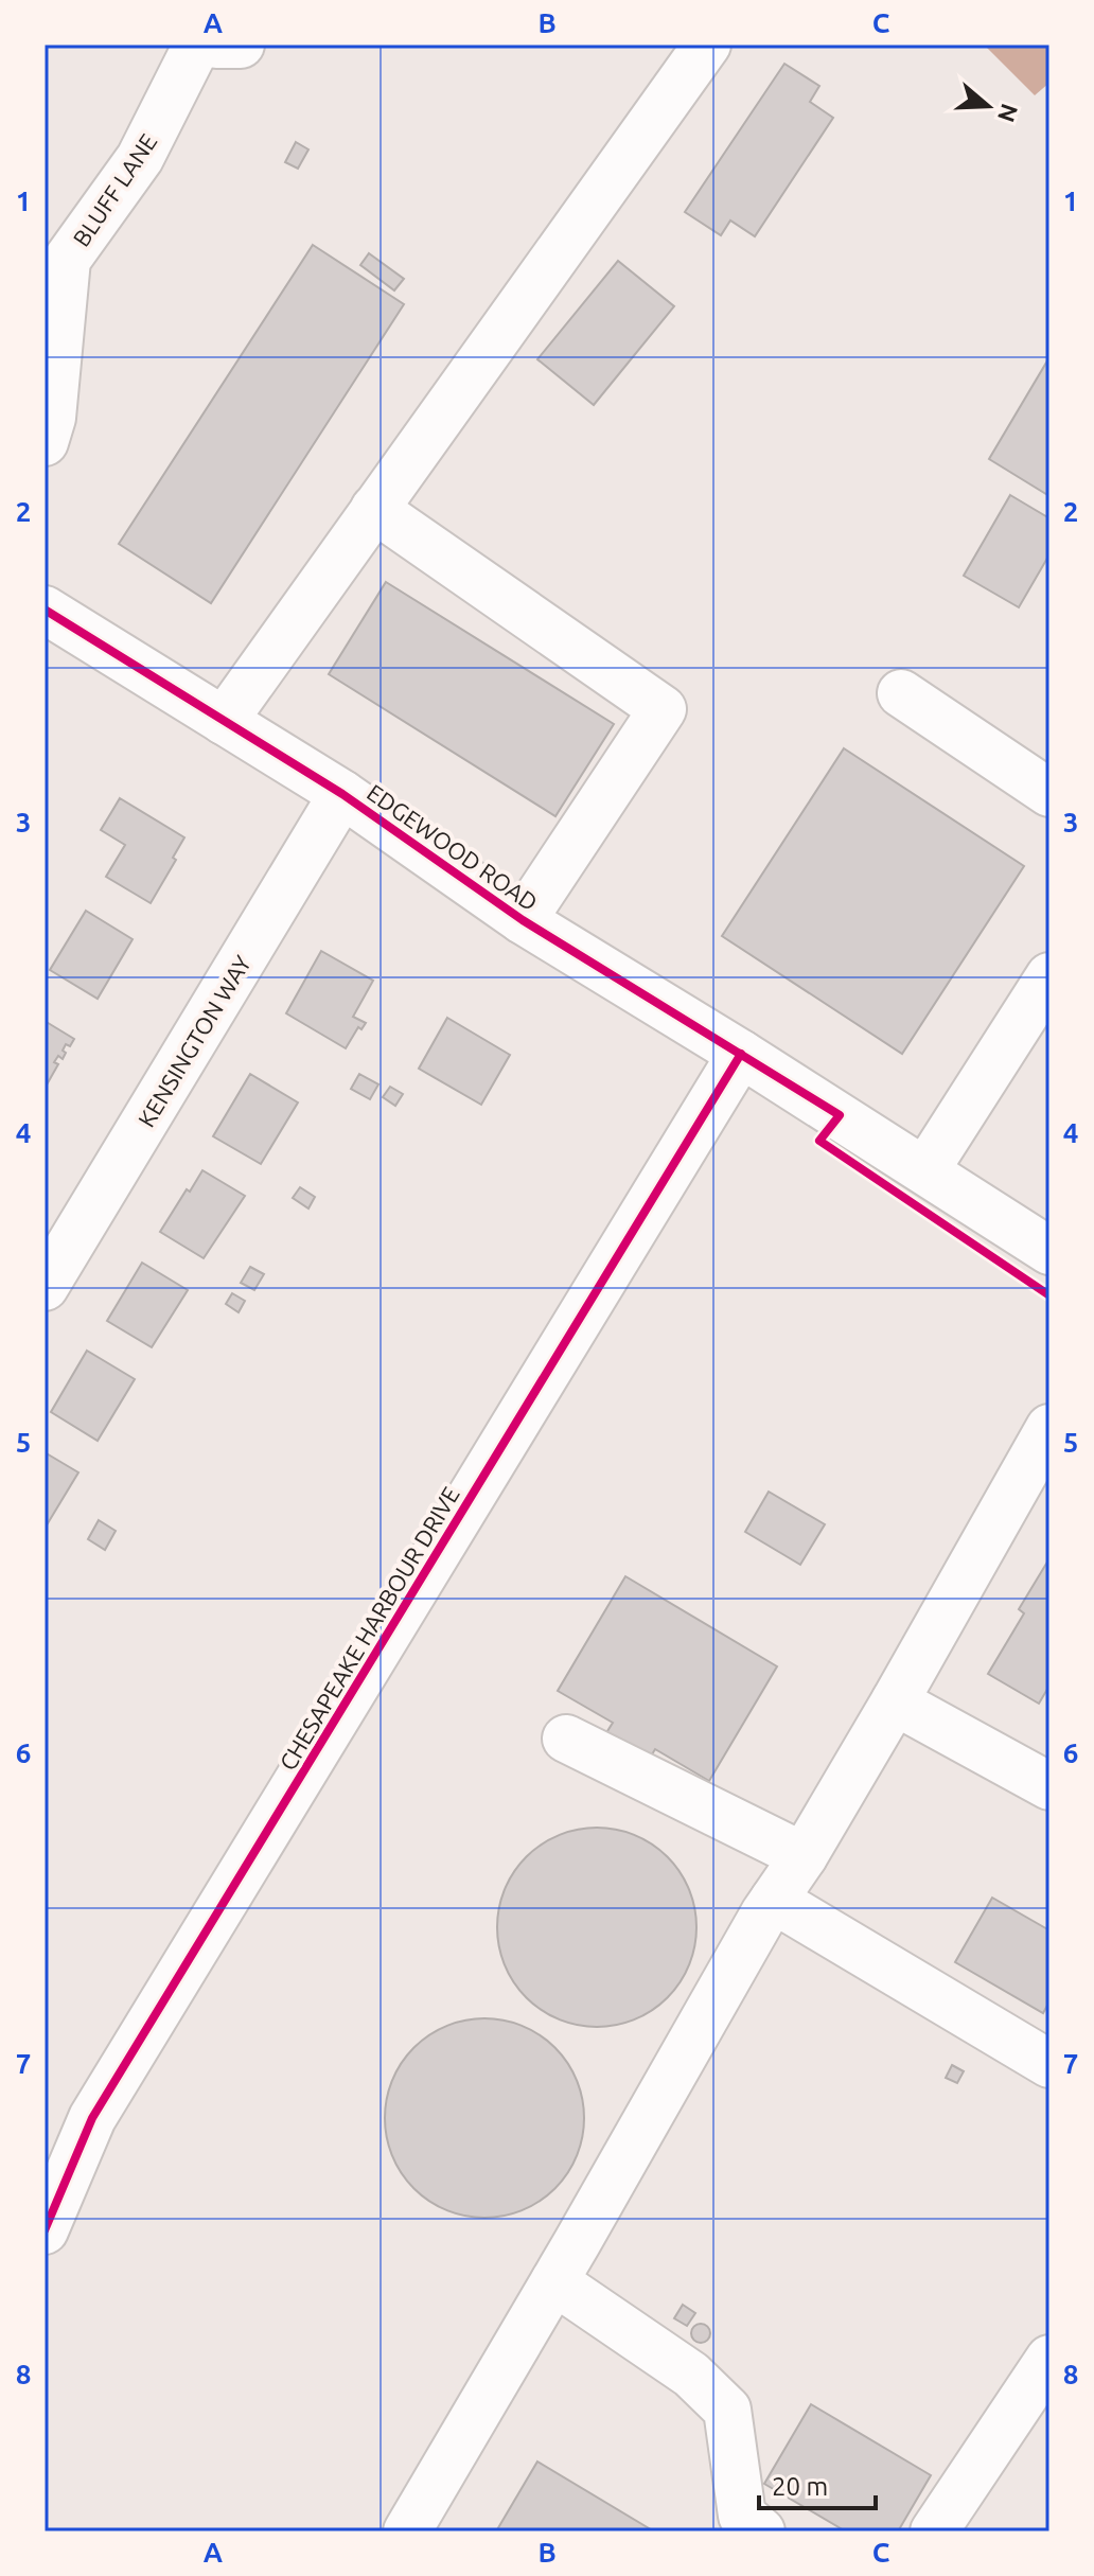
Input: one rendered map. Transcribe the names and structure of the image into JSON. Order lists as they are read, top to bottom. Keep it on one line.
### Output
{"streets":{"street":["BLUFF LANE","EDGEWOOD ROAD","KENSINGTON WAY","CHESAPEAKE HARBOUR DRIVE"]},"crossings":[["EDGEWOOD ROAD","KENSINGTON WAY"],["EDGEWOOD ROAD","CHESAPEAKE HARBOUR DRIVE"]],"scale_bar":"20 m","north":"right","grid":{"columns":["A","B","C"],"rows":["1","2","3","4","5","6","7","8"]}}
